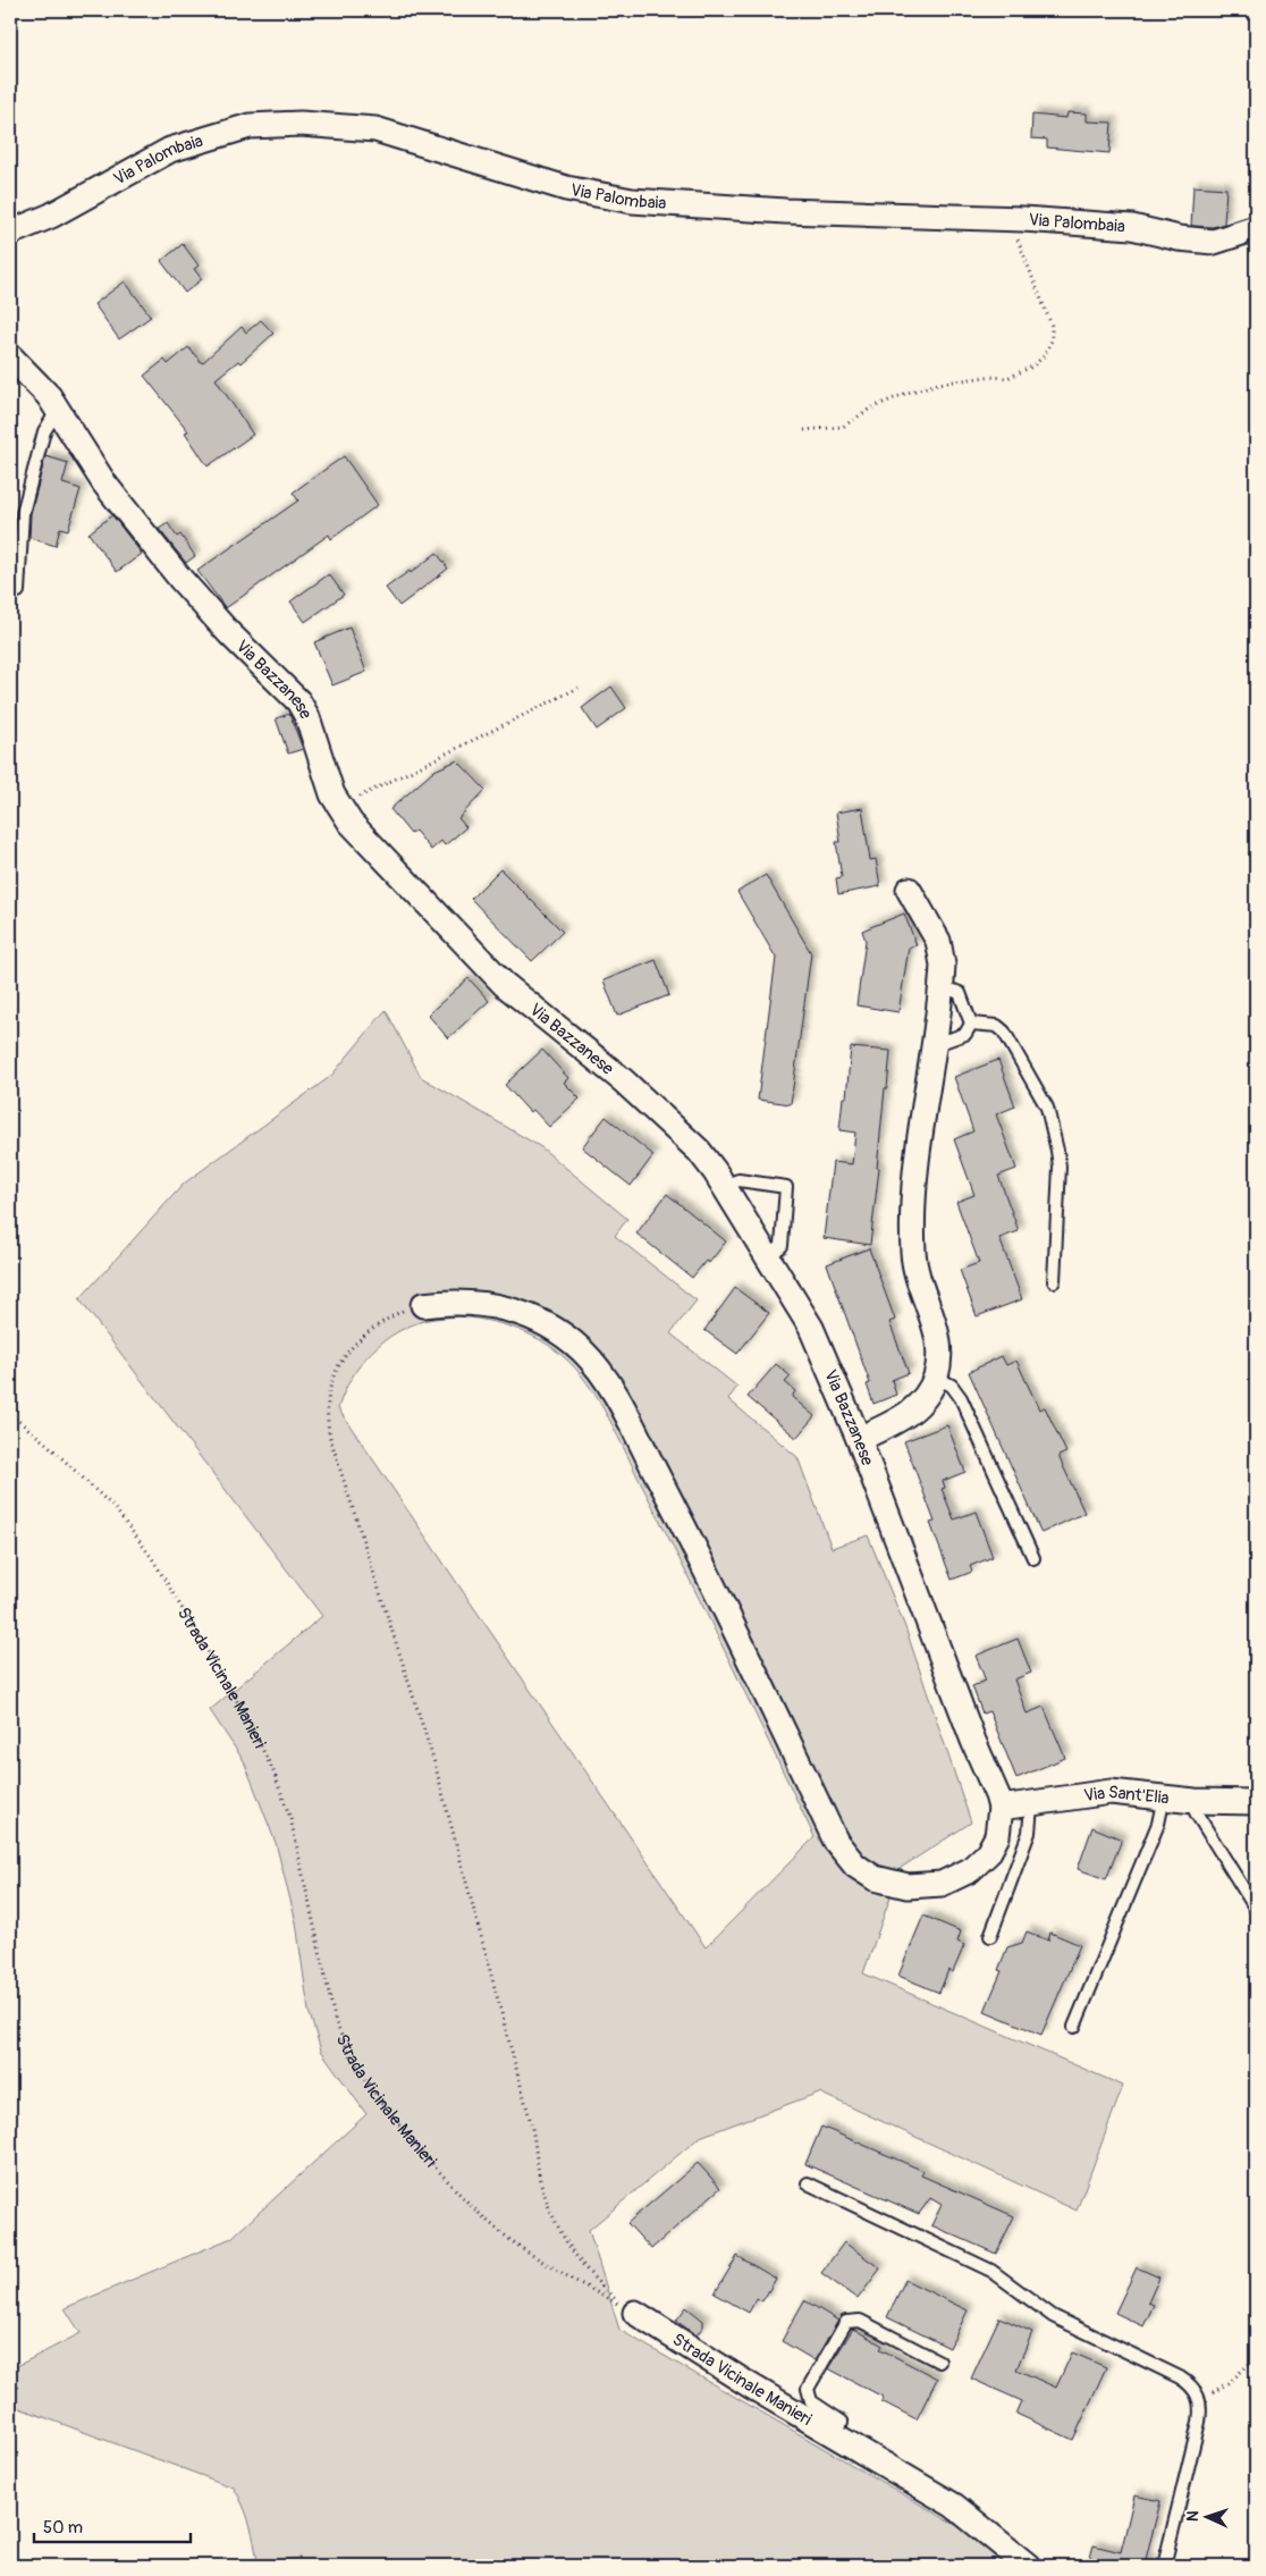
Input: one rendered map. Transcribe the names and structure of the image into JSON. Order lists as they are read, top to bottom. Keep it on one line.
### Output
{"streets":{"street":["Via Palombaia","Via Bazzanese","Strada Vicinale Manieri","Via Sant'Elia"]},"crossings":[["Via Bazzanese","Via Sant'Elia"]],"scale_bar":"50 m","north":"left"}
